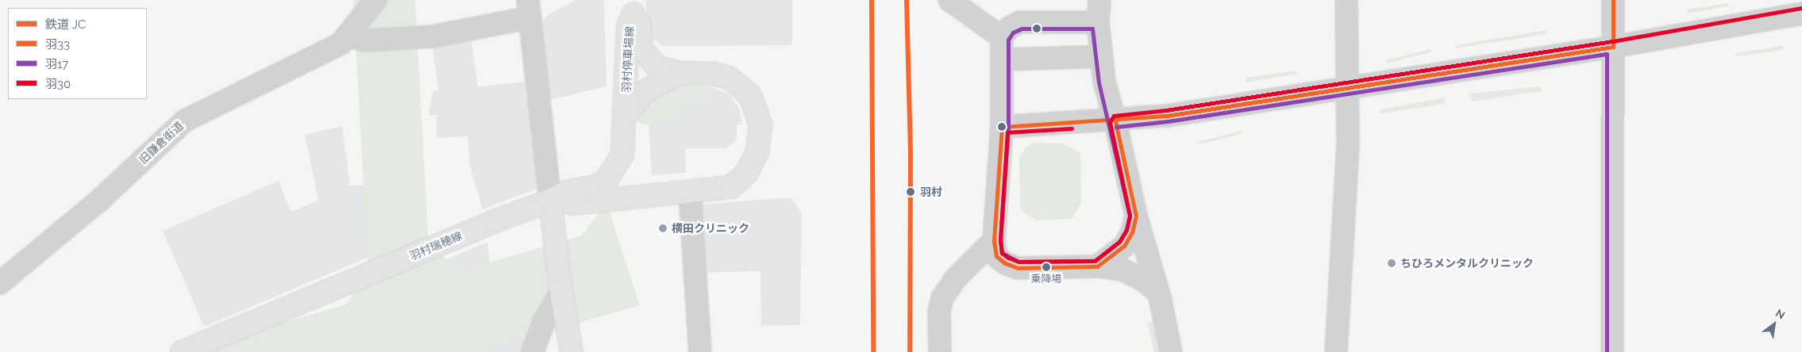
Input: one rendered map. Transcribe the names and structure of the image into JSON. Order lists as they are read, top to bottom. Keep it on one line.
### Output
{"streets":{"main road":["羽村停車場線","羽村瑞穂線"],"street":["旧鎌倉街道"]},"crossings":[["羽村停車場線","羽村瑞穂線"]],"places":["羽村","横田クリニック","ちひろメンタルクリニック","乗降場"],"lines":["rail line JC","transit line 羽33","transit line 羽30","transit line 羽17"],"legend":["鉄道 JC","羽33","羽17","羽30"],"north":"top right"}
